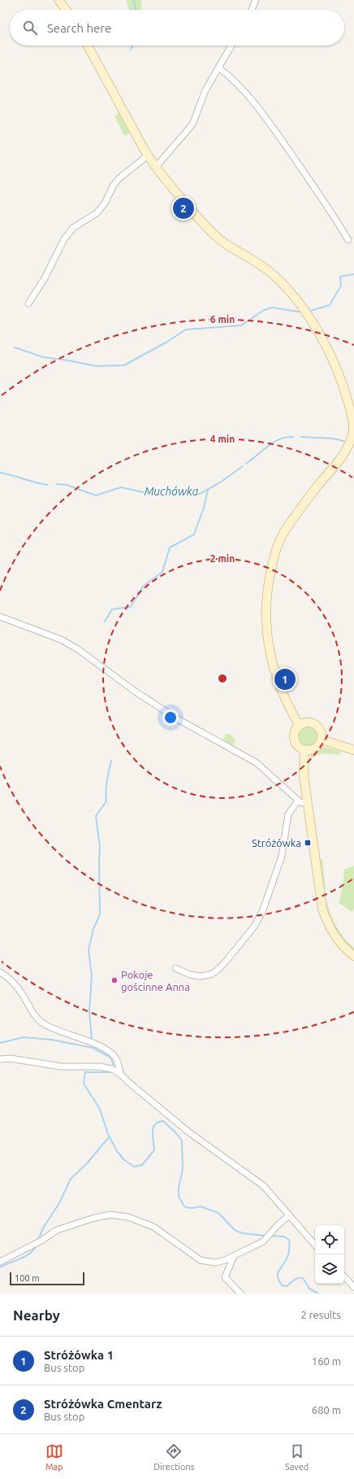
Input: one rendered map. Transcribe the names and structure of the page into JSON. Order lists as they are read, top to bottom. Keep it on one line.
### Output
{"water":["Muchówka"],"places":{"transit":["Stróżówka"],"other":["Pokoje gościnne Anna"]},"scale_bar":"100 m","page":{"search":"Search here","pins":["2","1"],"scale":"100 m","heading":["Nearby","2 results"],"list":[{"mark":"1","name":"Stróżówka 1","note":"Bus stop","value":"160 m"},{"mark":"2","name":"Stróżówka Cmentarz","note":"Bus stop","value":"680 m"}],"nav":["Map","Directions","Saved"]},"rings":["6 min","4 min","2 min"]}
